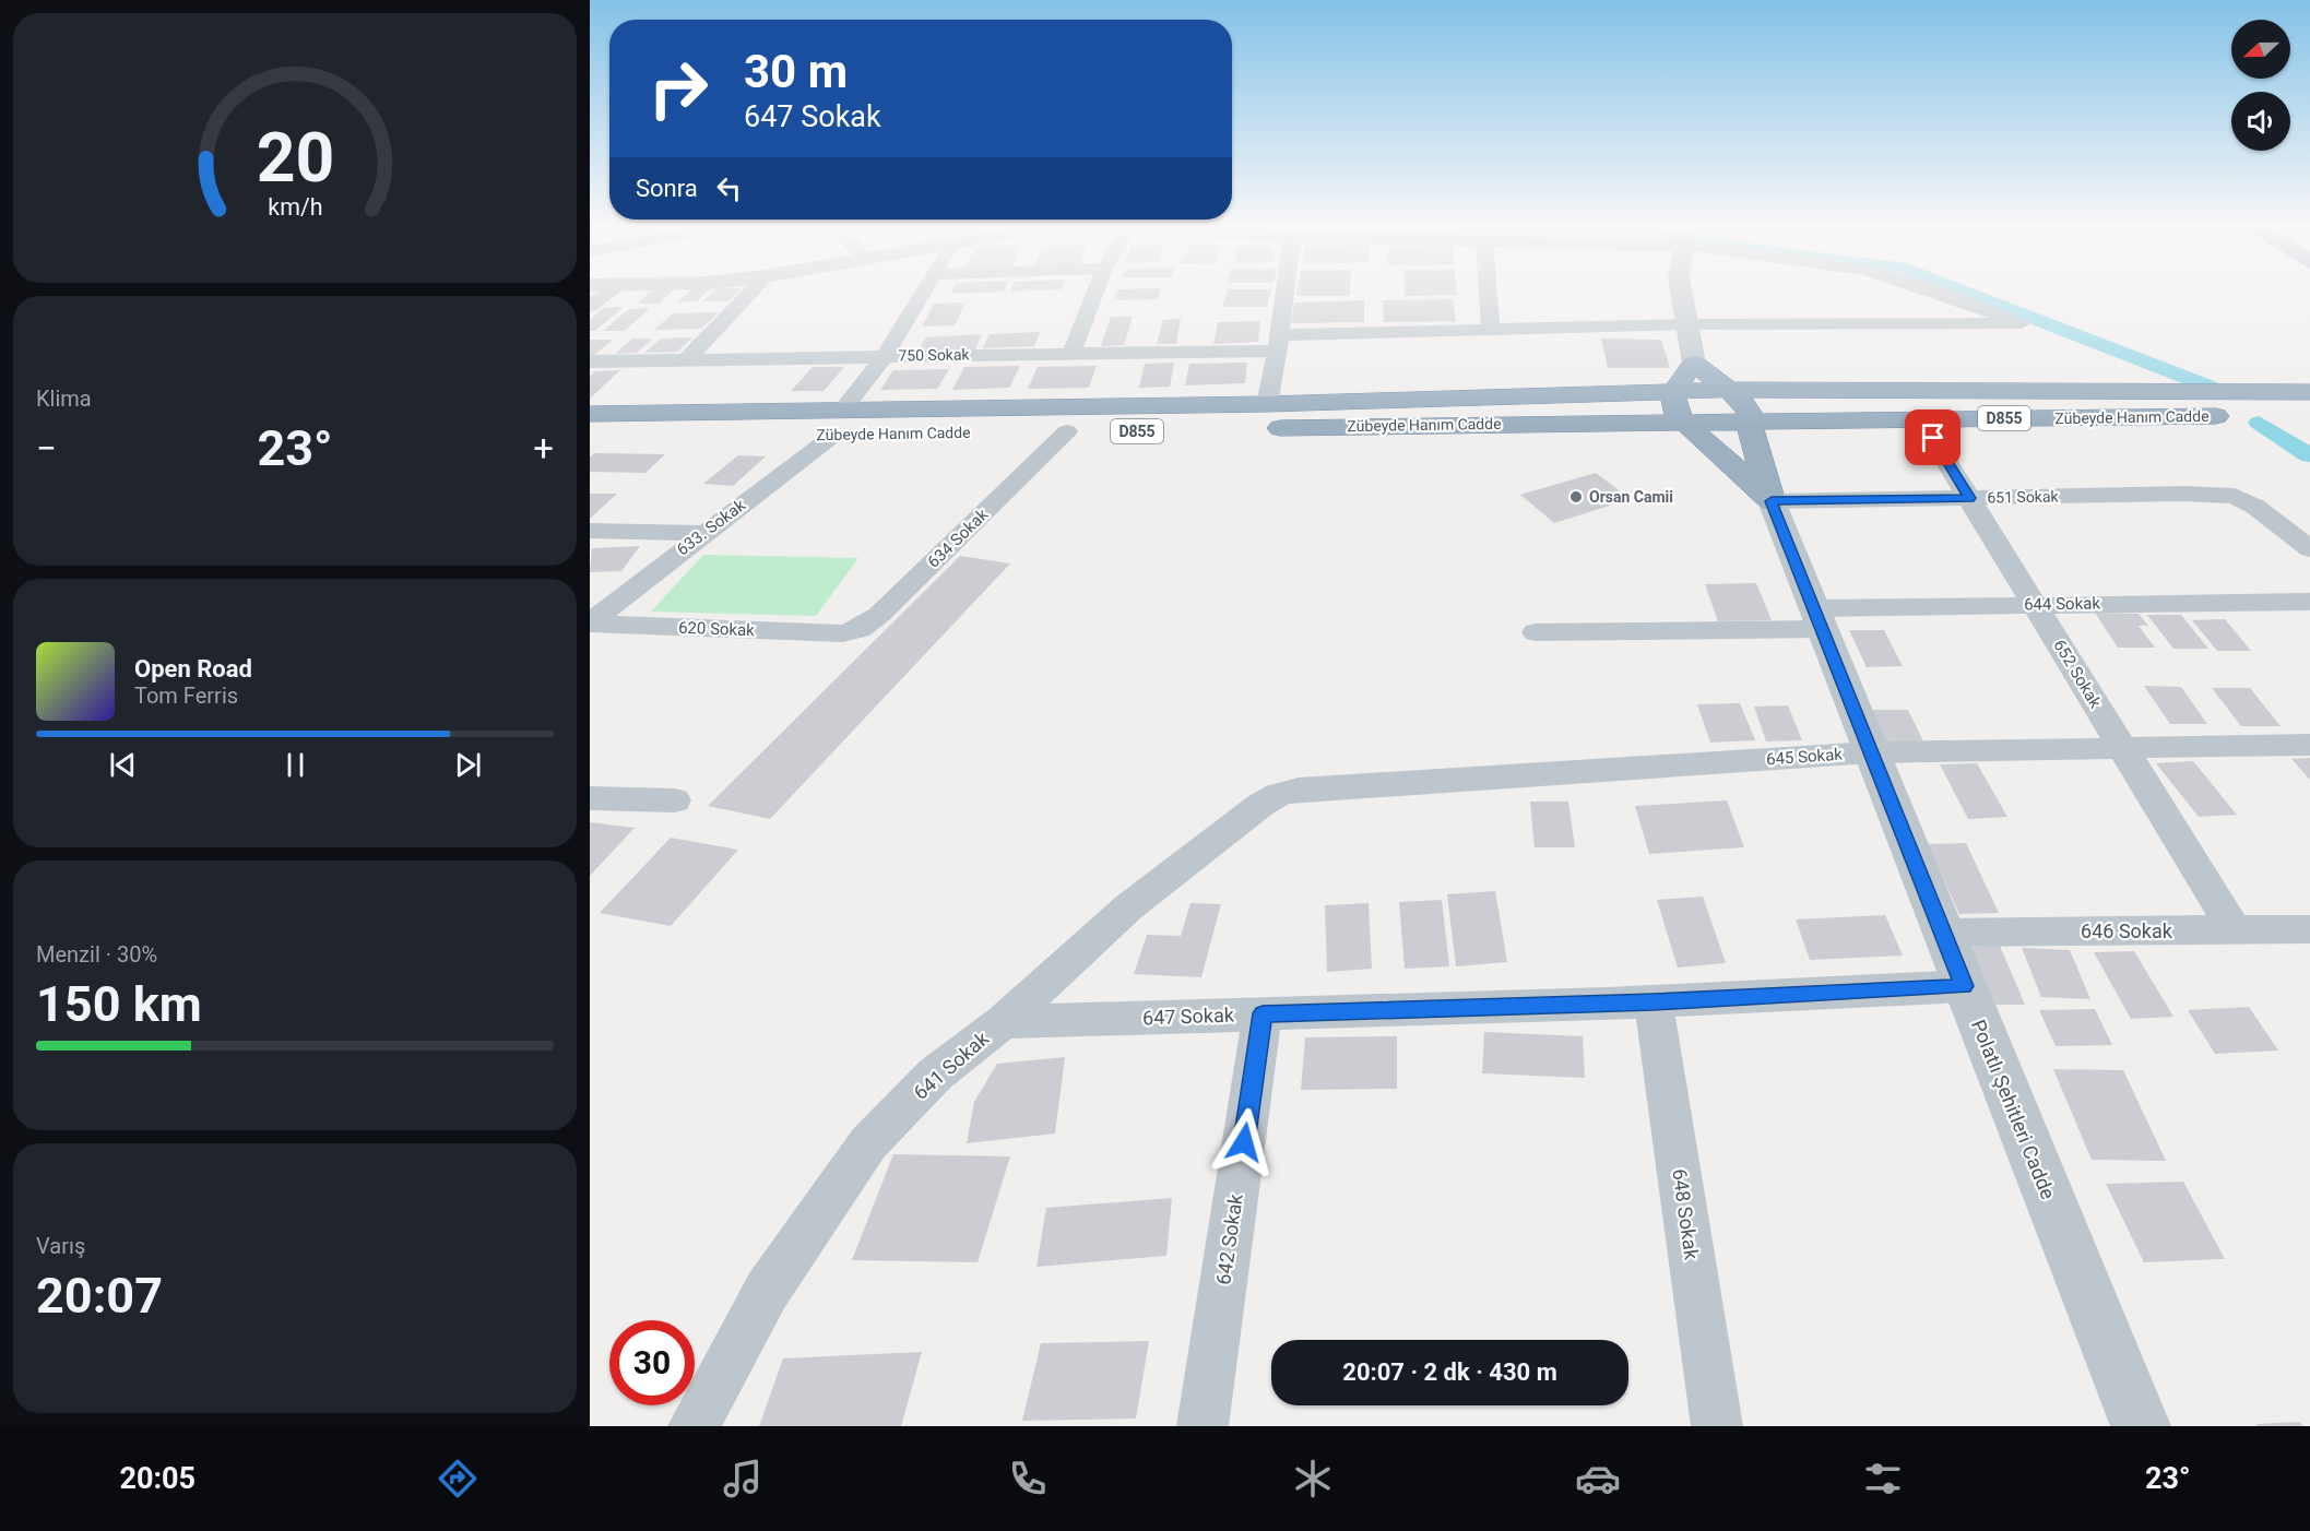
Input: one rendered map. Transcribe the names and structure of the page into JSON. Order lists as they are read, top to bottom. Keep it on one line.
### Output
{"streets":{"highway":["Zübeyde Hanım Cadde","D855"],"street":["750 Sokak","651 Sokak","633. Sokak","634 Sokak","644 Sokak","620 Sokak","652 Sokak","645 Sokak","646 Sokak","647 Sokak","641 Sokak","Polatlı Şehitleri Cadde","648 Sokak","642 Sokak"]},"crossings":[["750 Sokak","633. Sokak"],["Zübeyde Hanım Cadde","633. Sokak"],["Zübeyde Hanım Cadde","634 Sokak"],["Zübeyde Hanım Cadde","652 Sokak"],["651 Sokak","652 Sokak"],["651 Sokak","Polatlı Şehitleri Cadde"],["633. Sokak","620 Sokak"],["634 Sokak","620 Sokak"],["644 Sokak","652 Sokak"],["644 Sokak","Polatlı Şehitleri Cadde"],["652 Sokak","645 Sokak"],["652 Sokak","646 Sokak"],["645 Sokak","641 Sokak"],["645 Sokak","Polatlı Şehitleri Cadde"],["646 Sokak","Polatlı Şehitleri Cadde"],["647 Sokak","641 Sokak"],["647 Sokak","Polatlı Şehitleri Cadde"],["647 Sokak","648 Sokak"],["647 Sokak","642 Sokak"]],"places":["Orsan Camii"],"north":"left","page":{"turn":["30 m","647 Sokak"],"then":"Sonra","tile":["Klima",["Menzil · 30%","150 km"],["Varış","20:07"]],"heat":["−","23°","+"],"song":["Open Road","Tom Ferris"],"limit":"30","trip":"20:07 · 2 dk · 430 m","tabs":["20:05","23°"],"gauge":["20","km/h"]}}
